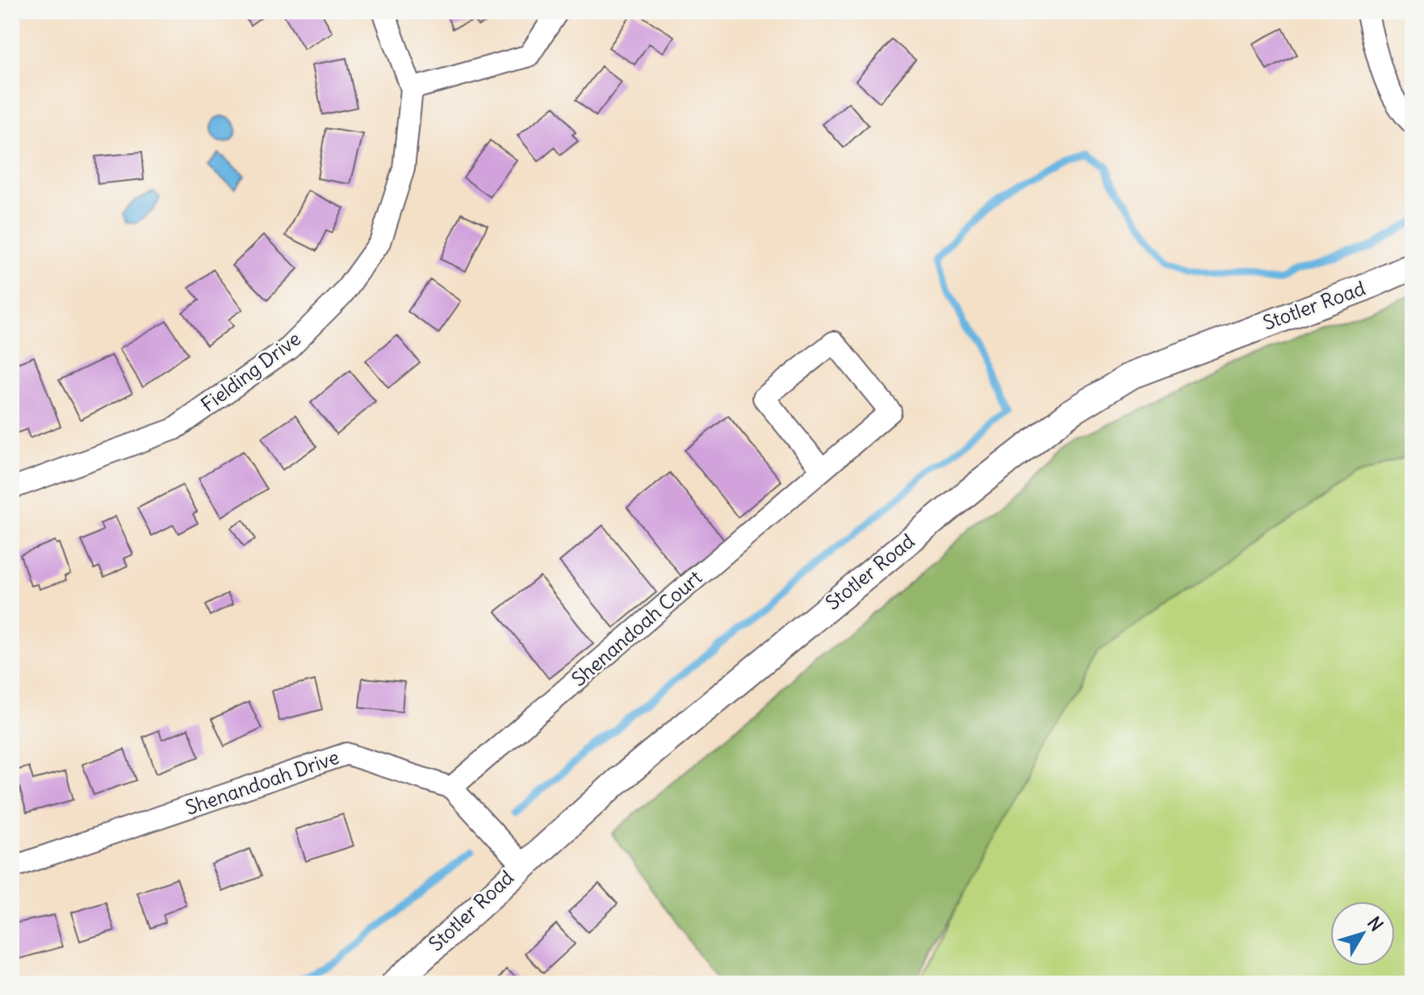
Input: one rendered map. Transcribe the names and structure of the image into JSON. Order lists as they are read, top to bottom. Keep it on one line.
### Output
{"streets":{"street":["Stotler Road","Fielding Drive","Shenandoah Court","Shenandoah Drive"]},"crossings":[["Stotler Road","Shenandoah Drive"],["Shenandoah Court","Shenandoah Drive"]],"north":"top right"}
